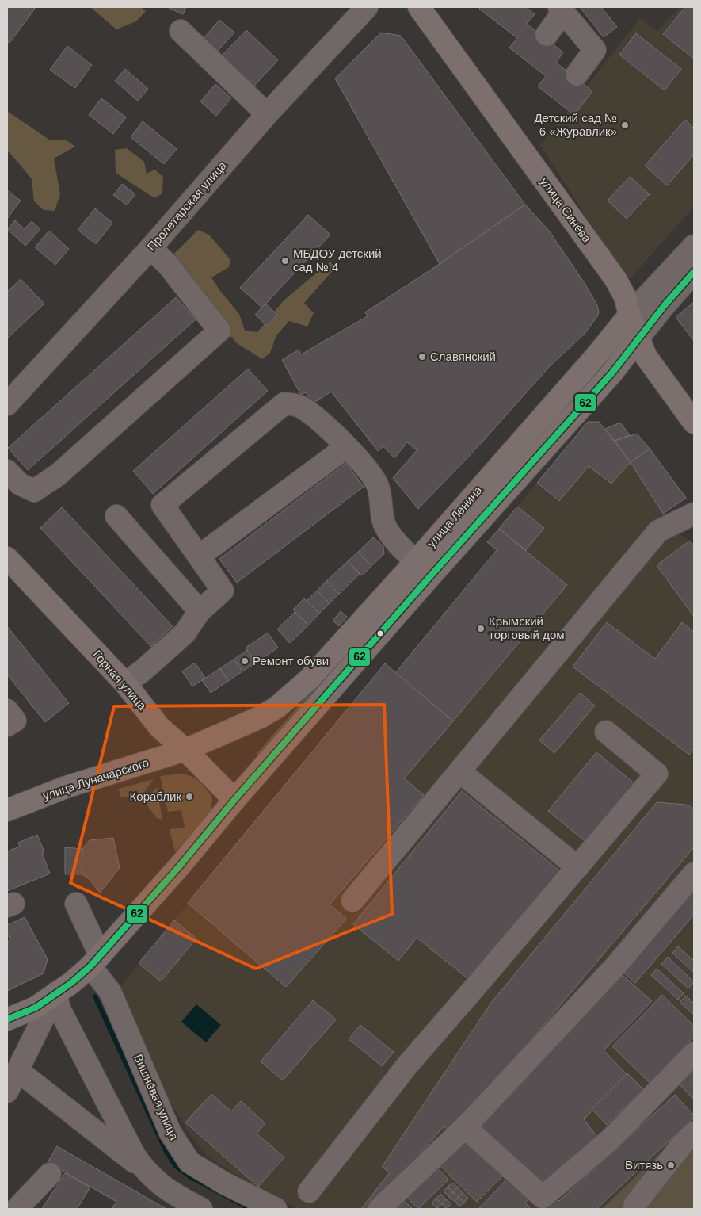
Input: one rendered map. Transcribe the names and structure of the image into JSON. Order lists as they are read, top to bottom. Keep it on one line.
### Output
{"streets":{"main road":["улица Синёва","улица Ленина","Горная улица","улица Луначарского"],"street":["Пролетарская улица","Вишнёвая улица"]},"crossings":[["улица Синёва","улица Ленина"],["улица Ленина","Горная улица"],["улица Ленина","улица Луначарского"],["улица Ленина","Вишнёвая улица"],["Горная улица","улица Луначарского"]],"places":["Детский сад № 6 «Журавлик»","МБДОУ детский сад № 4","Славянский","Крымский торговый дом","Ремонт обуви","Кораблик","Витязь"],"lines":["transit line 62"]}
